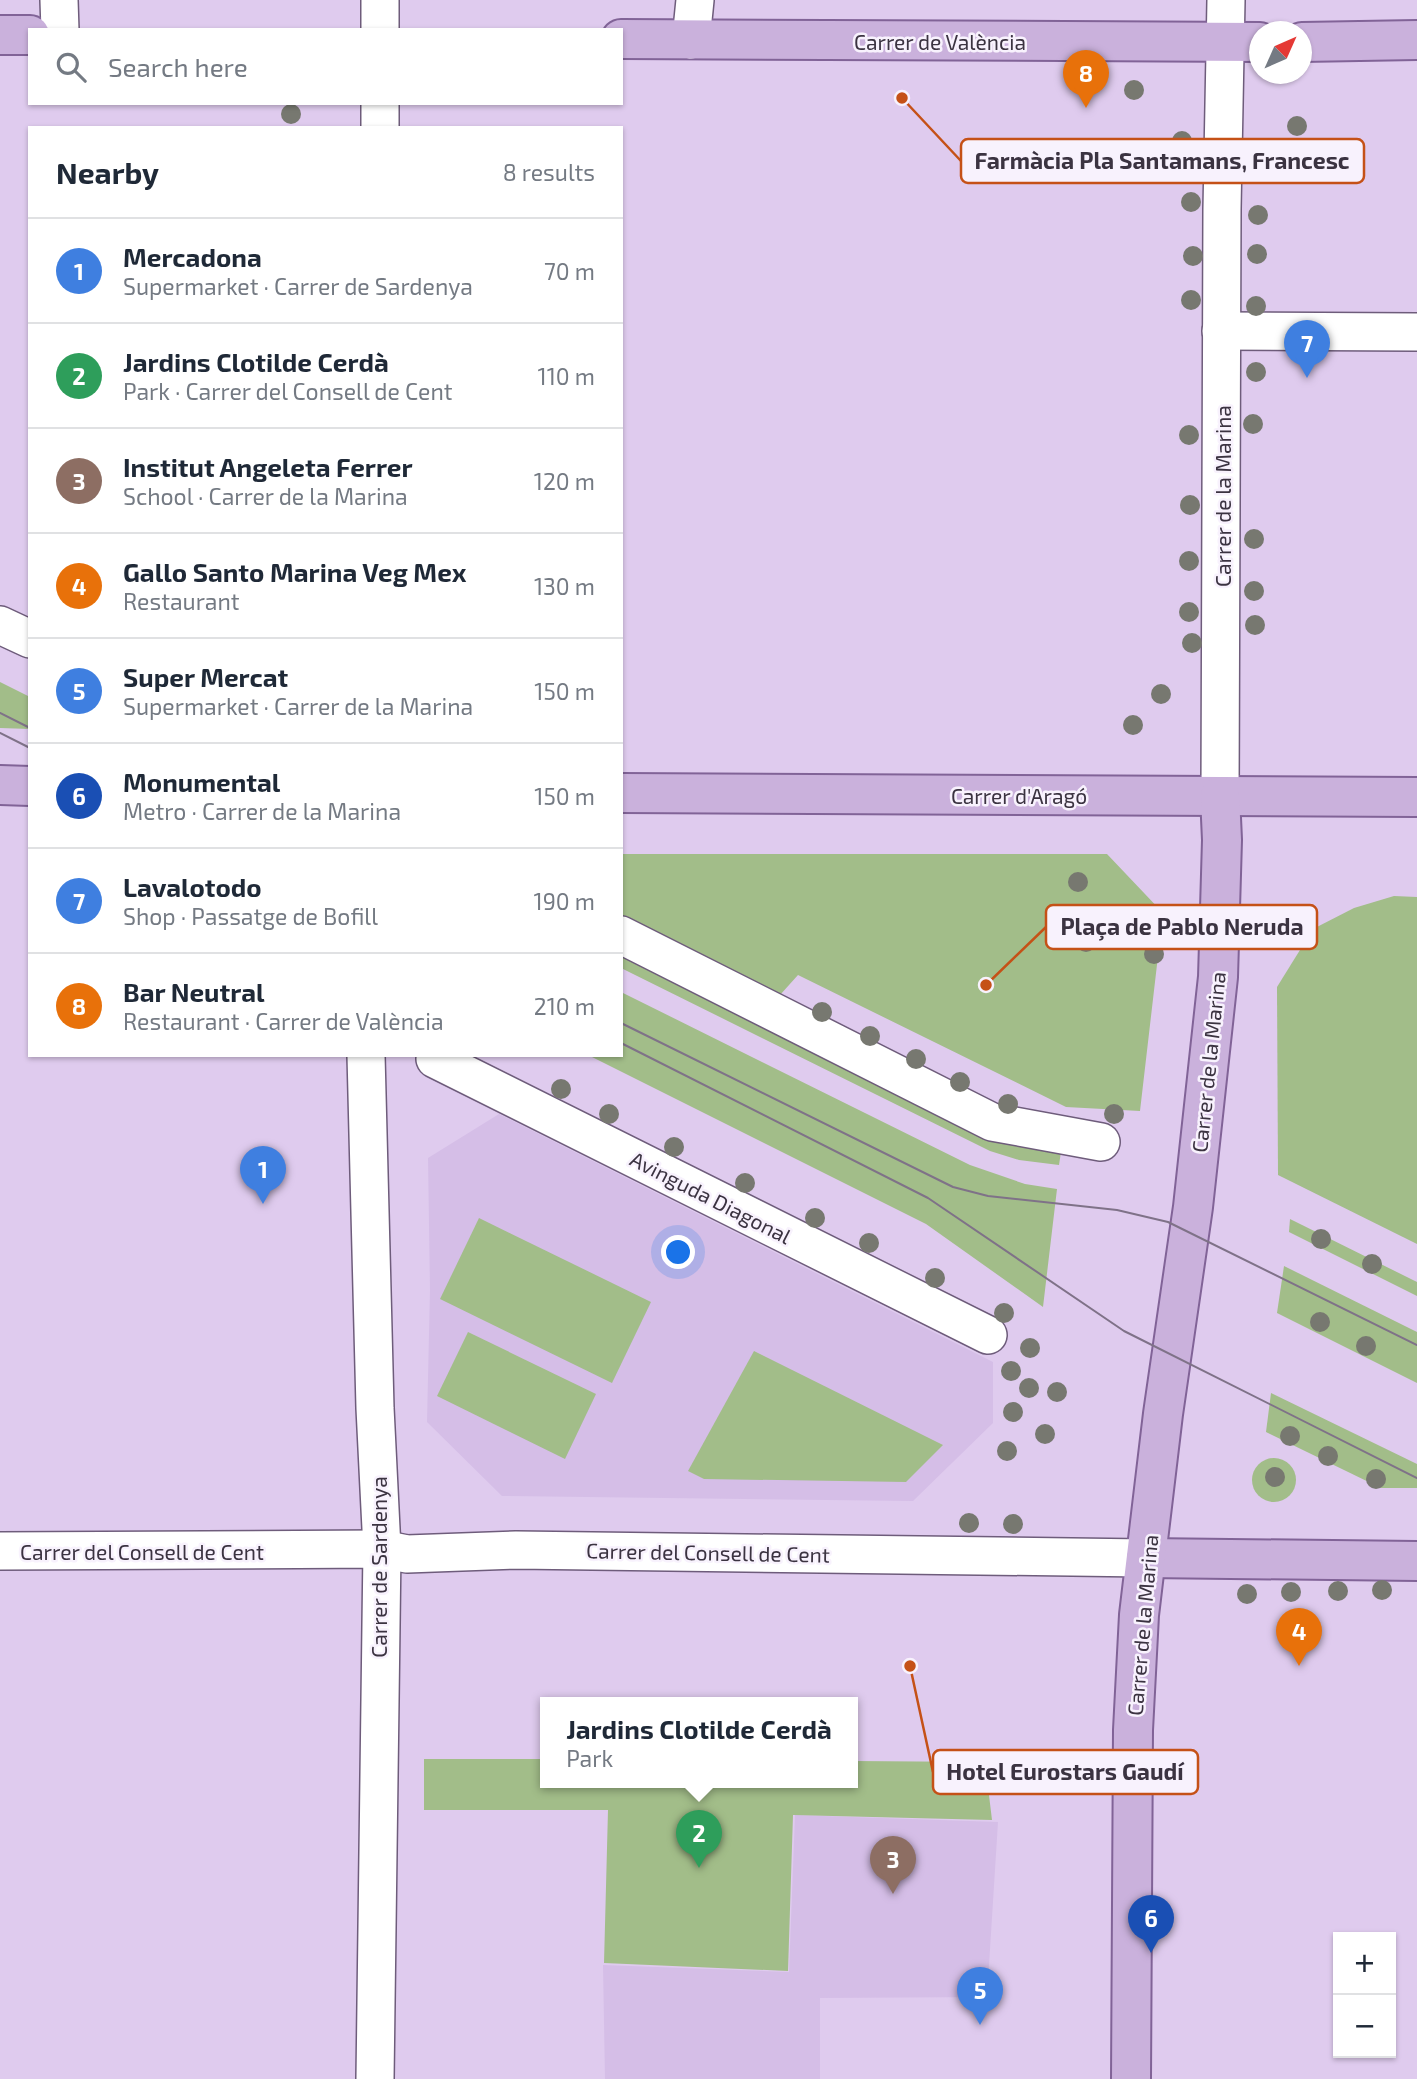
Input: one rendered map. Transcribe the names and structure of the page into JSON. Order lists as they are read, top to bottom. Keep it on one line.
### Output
{"streets":{"main road":["Carrer de València","Carrer de la Marina","Carrer d'Aragó","Carrer del Consell de Cent"],"street":["Avinguda Diagonal","Carrer de Sardenya"]},"crossings":[["Carrer de València","Carrer de la Marina"],["Carrer de la Marina","Carrer d'Aragó"],["Carrer de la Marina","Carrer del Consell de Cent"],["Carrer del Consell de Cent","Carrer de Sardenya"]],"places":["Farmàcia Pla Santamans, Francesc","Plaça de Pablo Neruda","Hotel Eurostars Gaudí"],"north":"top right","page":{"search":"Search here","pins":["8","7","1","4","2","3","6","5"],"heading":["Nearby","8 results"],"list":[{"mark":"1","name":"Mercadona","note":"Supermarket · Carrer de Sardenya","value":"70 m"},{"mark":"2","name":"Jardins Clotilde Cerdà","note":"Park · Carrer del Consell de Cent","value":"110 m"},{"mark":"3","name":"Institut Angeleta Ferrer","note":"School · Carrer de la Marina","value":"120 m"},{"mark":"4","name":"Gallo Santo Marina Veg Mex","note":"Restaurant","value":"130 m"},{"mark":"5","name":"Super Mercat","note":"Supermarket · Carrer de la Marina","value":"150 m"},{"mark":"6","name":"Monumental","note":"Metro · Carrer de la Marina","value":"150 m"},{"mark":"7","name":"Lavalotodo","note":"Shop · Passatge de Bofill","value":"190 m"},{"mark":"8","name":"Bar Neutral","note":"Restaurant · Carrer de València","value":"210 m"}],"popup":["Jardins Clotilde Cerdà","Park"],"map_buttons":["+","−"]}}
